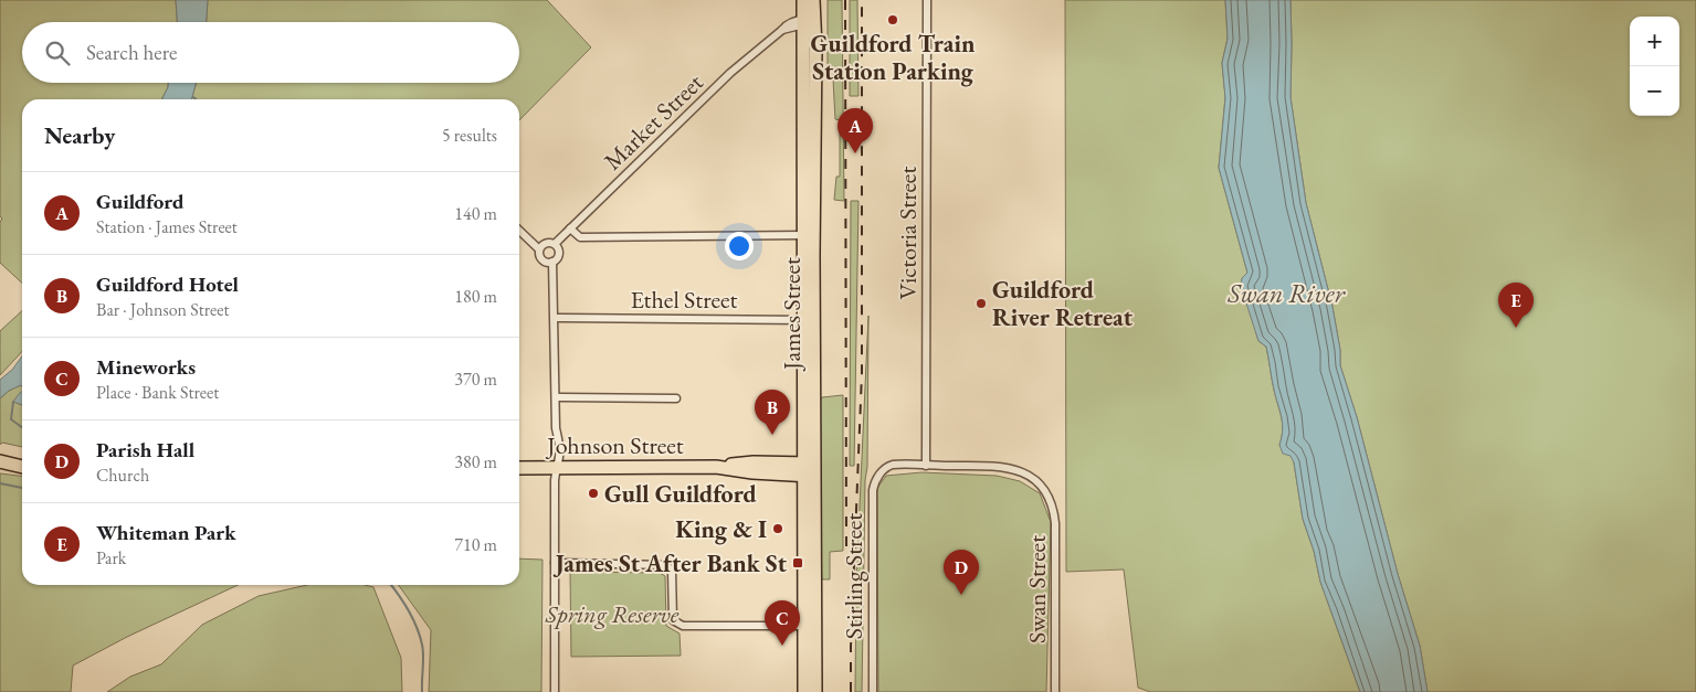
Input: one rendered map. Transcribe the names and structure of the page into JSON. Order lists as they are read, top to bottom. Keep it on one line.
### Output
{"streets":{"highway":["James Street","Johnson Street"],"street":["Market Street","Victoria Street","Ethel Street","Stirling Street","Swan Street"]},"crossings":[["Market Street","James Street"],["Victoria Street","Stirling Street"],["Victoria Street","Swan Street"],["Ethel Street","James Street"],["James Street","Johnson Street"],["Stirling Street","Swan Street"]],"water":["Swan River"],"parks":["Spring Reserve"],"places":{"other":["Guildford Train Station Parking","Guildford River Retreat","Gull Guildford","King & I"],"transit":["James St After Bank St"]},"page":{"map_buttons":["+","−"],"search":"Search here","heading":["Nearby","5 results"],"pins":["A","E","B","D","C"],"list":[{"mark":"A","name":"Guildford","note":"Station · James Street","value":"140 m"},{"mark":"B","name":"Guildford Hotel","note":"Bar · Johnson Street","value":"180 m"},{"mark":"C","name":"Mineworks","note":"Place · Bank Street","value":"370 m"},{"mark":"D","name":"Parish Hall","note":"Church","value":"380 m"},{"mark":"E","name":"Whiteman Park","note":"Park","value":"710 m"}]}}
